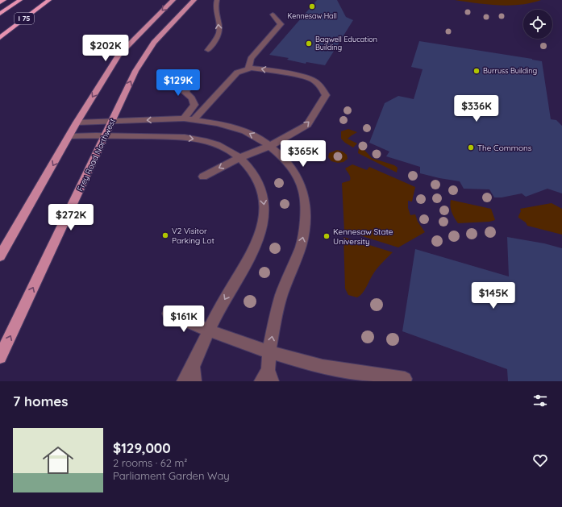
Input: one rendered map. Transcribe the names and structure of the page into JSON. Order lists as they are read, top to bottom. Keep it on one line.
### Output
{"streets":{"highway":["I 75"],"main road":["Frey Road Northwest"]},"places":["Kennesaw Hall","Bagwell Education Building","Burruss Building","The Commons","V2 Visitor Parking Lot","Kennesaw State University"],"page":{"price":["$202K","$129K","$336K","$365K","$272K","$145K","$161K"],"heading":"7 homes","list":[{"name":"$129,000","note":"2 rooms · 62 m² · Parliament Garden Way"}]}}
